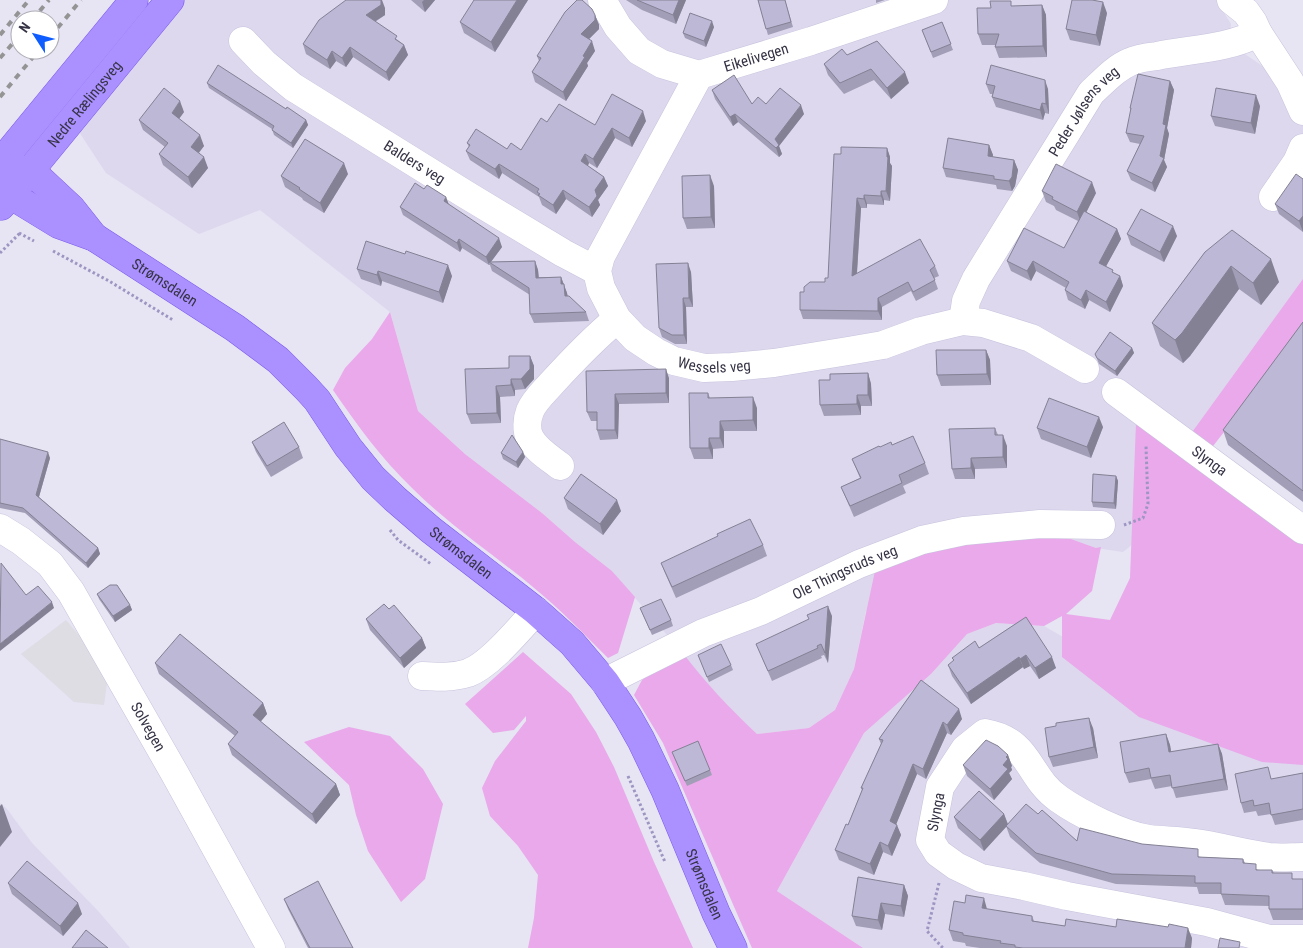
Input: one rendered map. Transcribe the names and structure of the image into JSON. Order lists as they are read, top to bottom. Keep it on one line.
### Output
{"streets":{"main road":["Nedre Rælingsveg","Strømsdalen"],"street":["Eikelivegen","Peder Jølsens veg","Balders veg","Wessels veg","Slynga","Ole Thingsruds veg","Solvegen"]},"crossings":[["Nedre Rælingsveg","Strømsdalen"],["Peder Jølsens veg","Wessels veg"],["Balders veg","Wessels veg"],["Strømsdalen","Ole Thingsruds veg"]],"north":"top left"}
